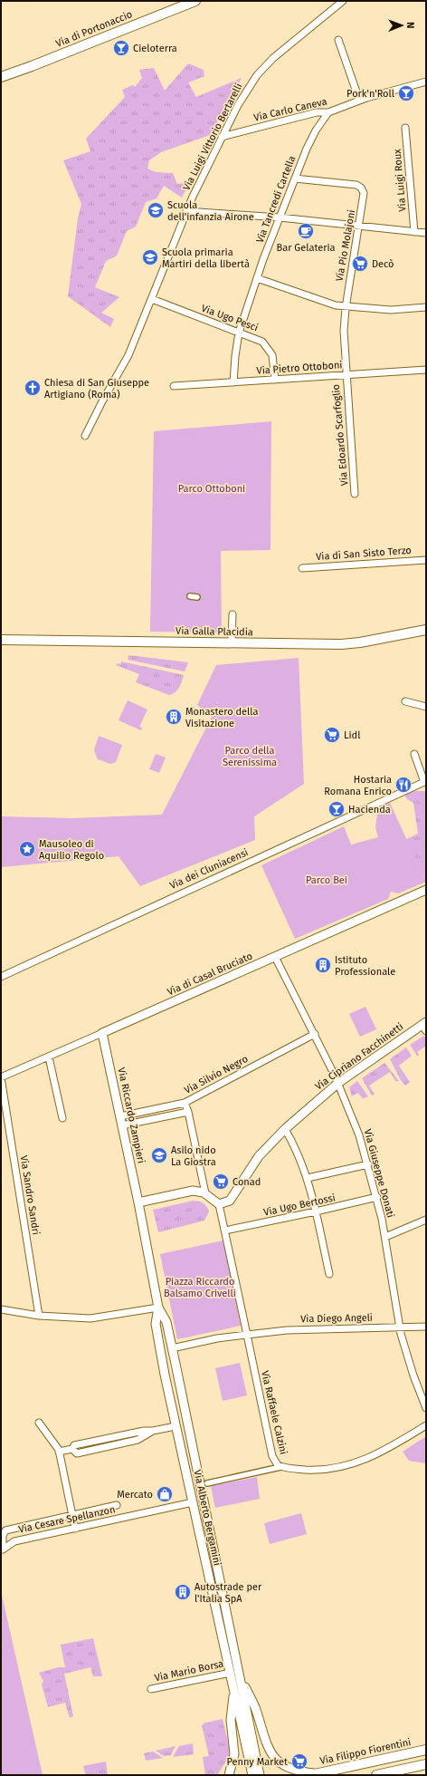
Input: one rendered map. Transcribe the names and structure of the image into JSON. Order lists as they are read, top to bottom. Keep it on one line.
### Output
{"streets":{"main road":["Via di Portonaccio","Via Galla Placidia","Via Filippo Fiorentini"],"street":["Via Carlo Caneva","Via Luigi Vittorio Bertarelli","Via Luigi Roux","Via Tancredi Cartella","Via Pio Molajoni","Via Ugo Pesci","Via Pietro Ottoboni","Via Edoardo Scarfoglio","Via di San Sisto Terzo","Via dei Cluniacensi","Via di Casal Bruciato","Via Cipriano Facchinetti","Via Silvio Negro","Via Riccardo Zampieri","Via Giuseppe Donati","Via Sandro Sandri","Via Ugo Bertossi","Via Diego Angeli","Via Raffaele Calzini","Via Alberto Bergamini","Via Cesare Spellanzon","Via Mario Borsa"]},"crossings":[["Via Carlo Caneva","Via Luigi Vittorio Bertarelli"],["Via Carlo Caneva","Via Tancredi Cartella"],["Via Luigi Vittorio Bertarelli","Via Ugo Pesci"],["Via Tancredi Cartella","Via Pio Molajoni"],["Via Tancredi Cartella","Via Ugo Pesci"],["Via Tancredi Cartella","Via Pietro Ottoboni"],["Via Pio Molajoni","Via Pietro Ottoboni"],["Via Pio Molajoni","Via Edoardo Scarfoglio"],["Via Ugo Pesci","Via Pietro Ottoboni"],["Via Pietro Ottoboni","Via Edoardo Scarfoglio"],["Via di Casal Bruciato","Via Riccardo Zampieri"],["Via di Casal Bruciato","Via Giuseppe Donati"],["Via di Casal Bruciato","Via Sandro Sandri"],["Via Cipriano Facchinetti","Via Giuseppe Donati"],["Via Silvio Negro","Via Riccardo Zampieri"],["Via Silvio Negro","Via Giuseppe Donati"],["Via Giuseppe Donati","Via Ugo Bertossi"],["Via Giuseppe Donati","Via Diego Angeli"],["Via Diego Angeli","Via Raffaele Calzini"],["Via Alberto Bergamini","Via Cesare Spellanzon"],["Via Alberto Bergamini","Via Mario Borsa"]],"parks":["Parco Ottoboni","Parco della Serenissima","Parco Bei","Piazza Riccardo Balsamo Crivelli"],"places":{"bar":["Cieloterra","Pork'n'Roll","Hacienda"],"school or university":["Scuola dell'infanzia Airone","Scuola primaria Martiri della libertà","Asilo nido La Giostra"],"cafe":["Bar Gelateria"],"supermarket":["Decò","Lidl","Conad","Penny Market"],"church":["Chiesa di San Giuseppe Artigiano (Roma)"],"building":["Monastero della Visitazione","Istituto Professionale","Autostrade per l'Italia SpA"],"restaurant":["Hostaria Romana Enrico"],"place":["Mausoleo di Aquilio Regolo"],"shop":["Mercato"]},"north":"right"}
